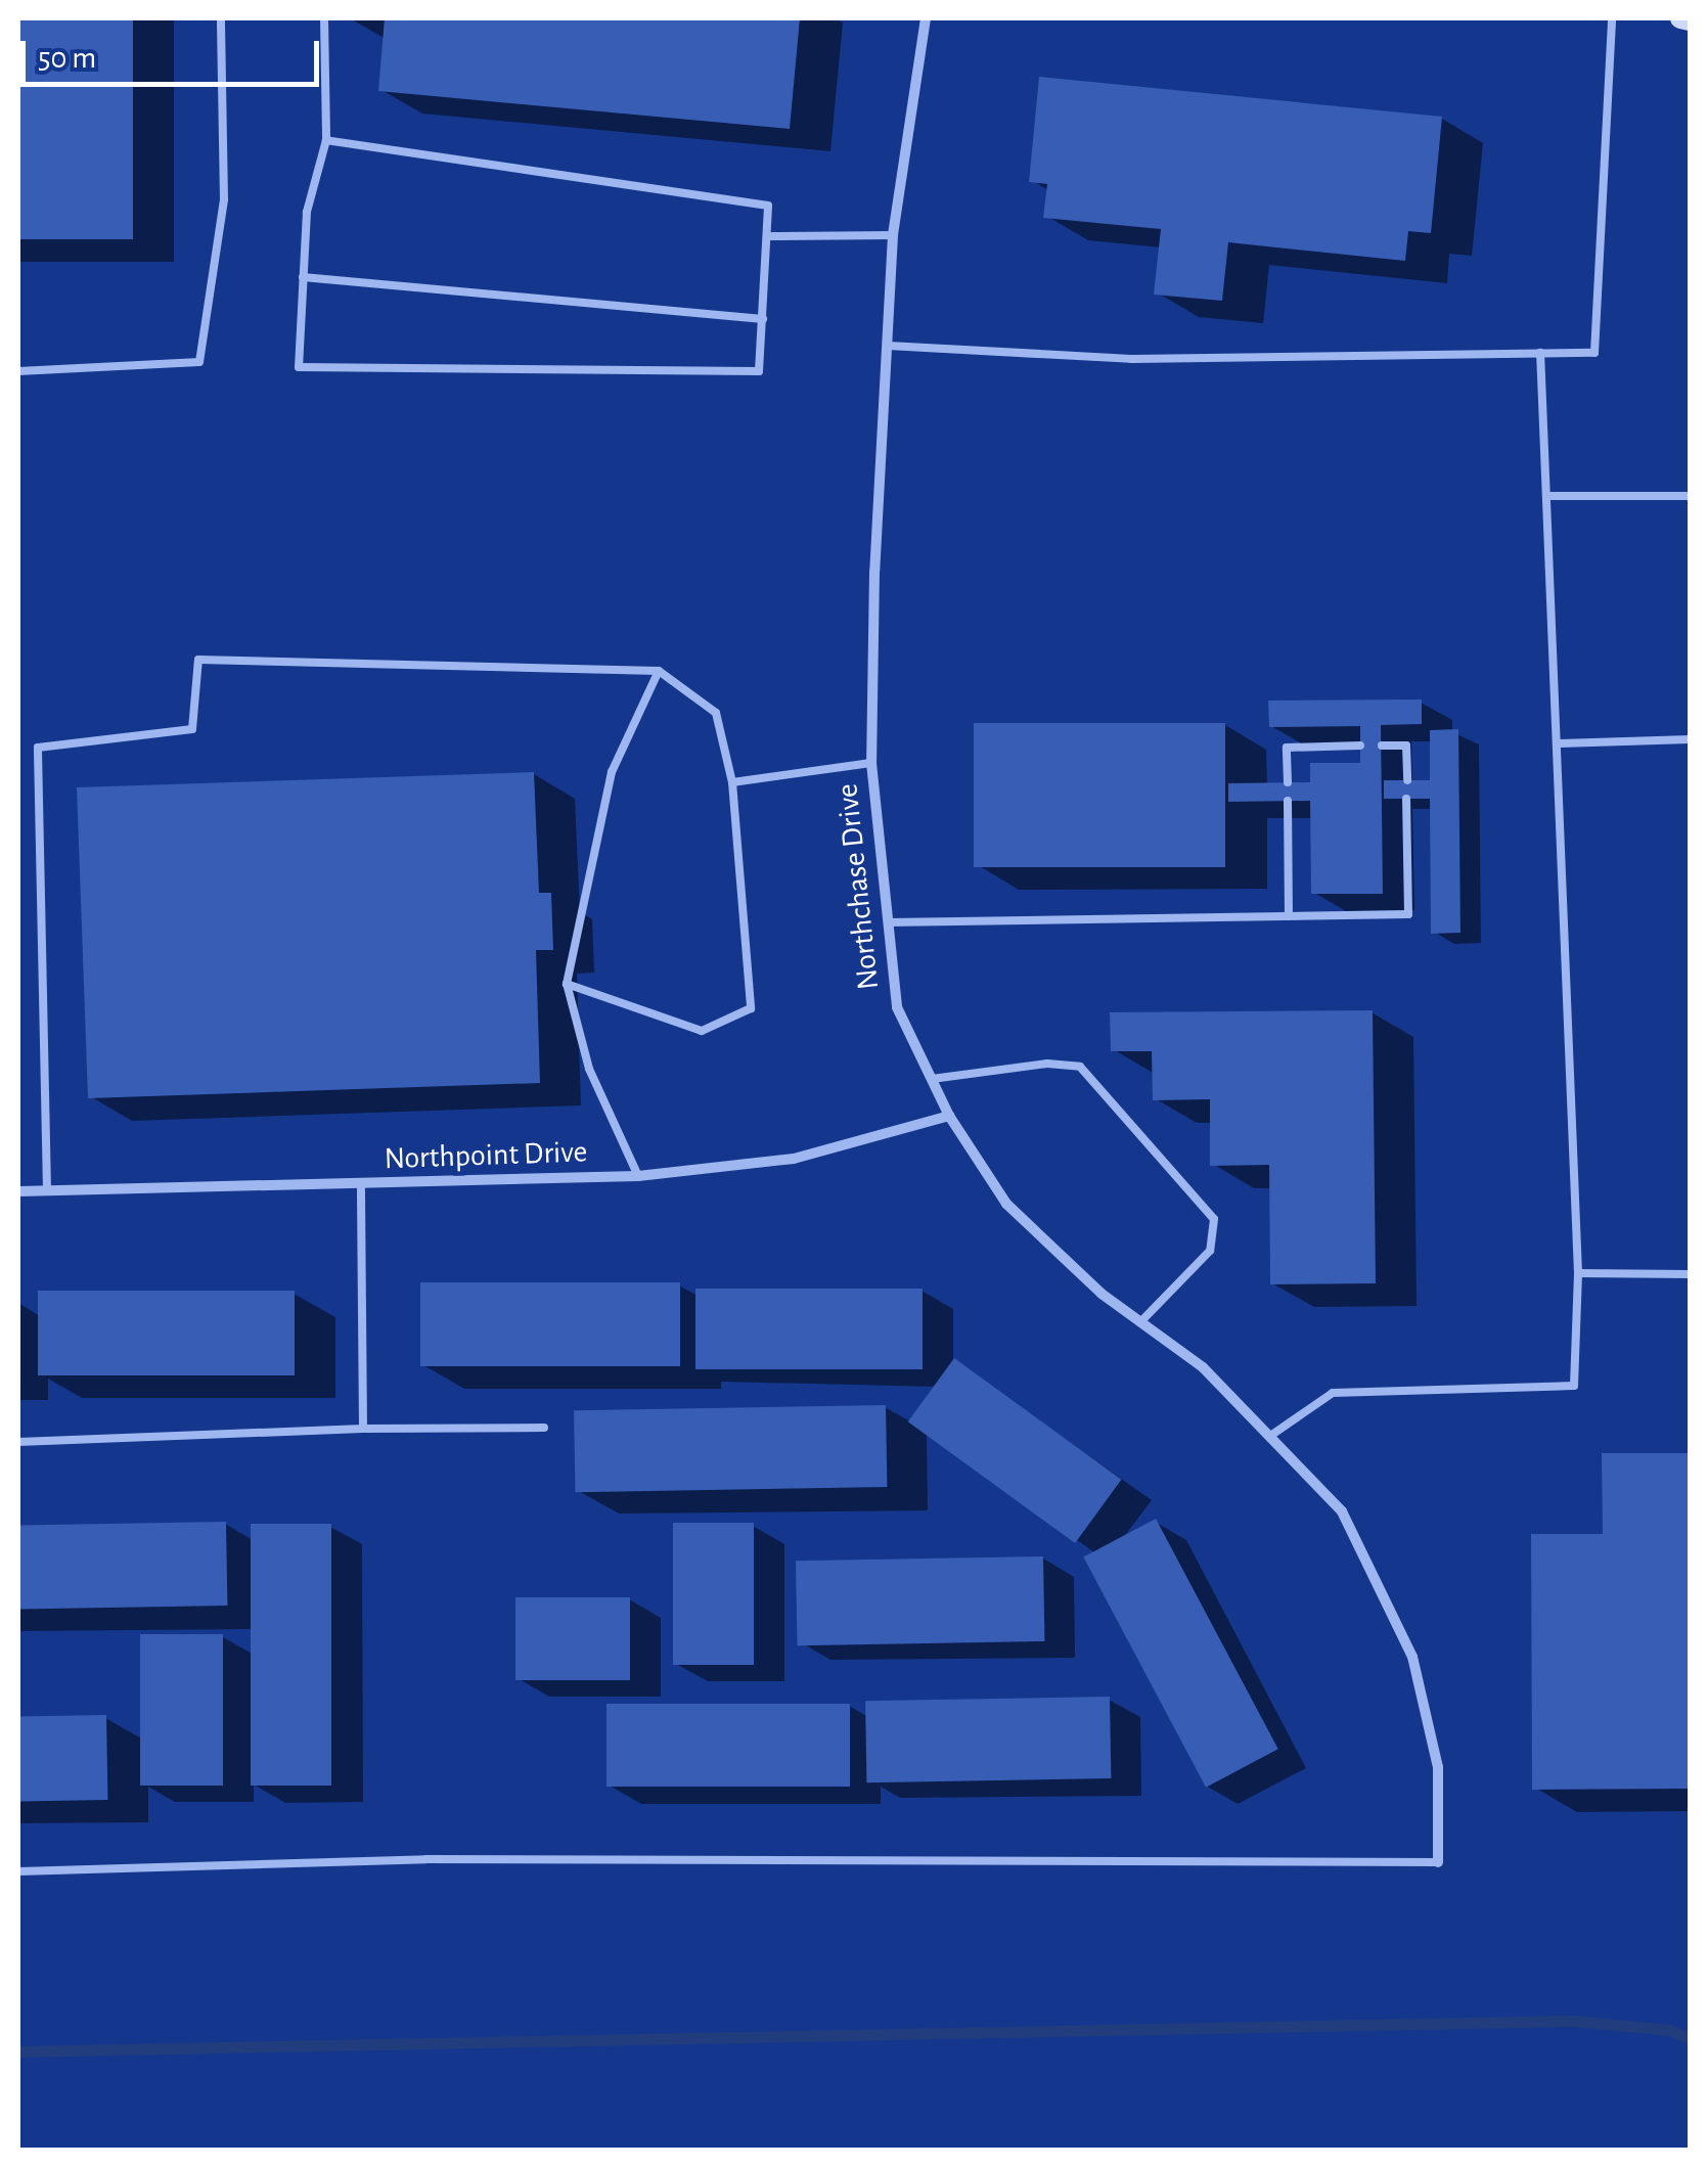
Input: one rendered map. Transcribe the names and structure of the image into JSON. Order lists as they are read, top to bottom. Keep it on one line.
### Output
{"streets":{"street":["Northchase Drive","Northpoint Drive"]},"crossings":[["Northchase Drive","Northpoint Drive"]],"scale_bar":"50 m"}
